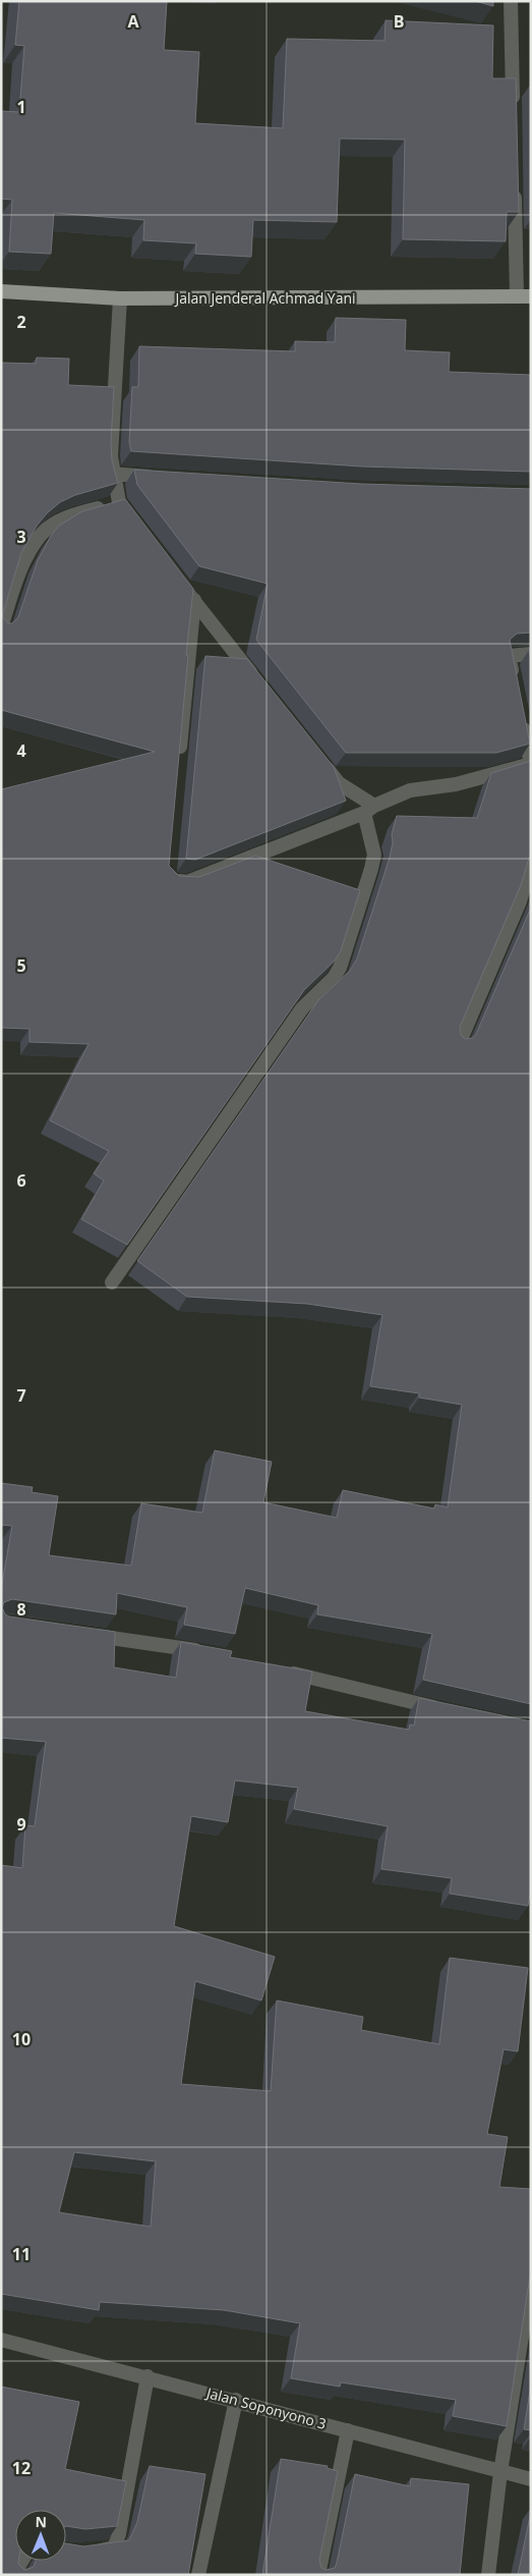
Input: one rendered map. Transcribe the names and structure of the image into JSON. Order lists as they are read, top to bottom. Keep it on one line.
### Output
{"streets":{"main road":["Jalan Jenderal Achmad Yani"],"street":["Jalan Soponyono 3"]},"north":"top","grid":{"columns":["A","B"],"rows":["1","2","3","4","5","6","7","8","9","10","11","12"]}}
